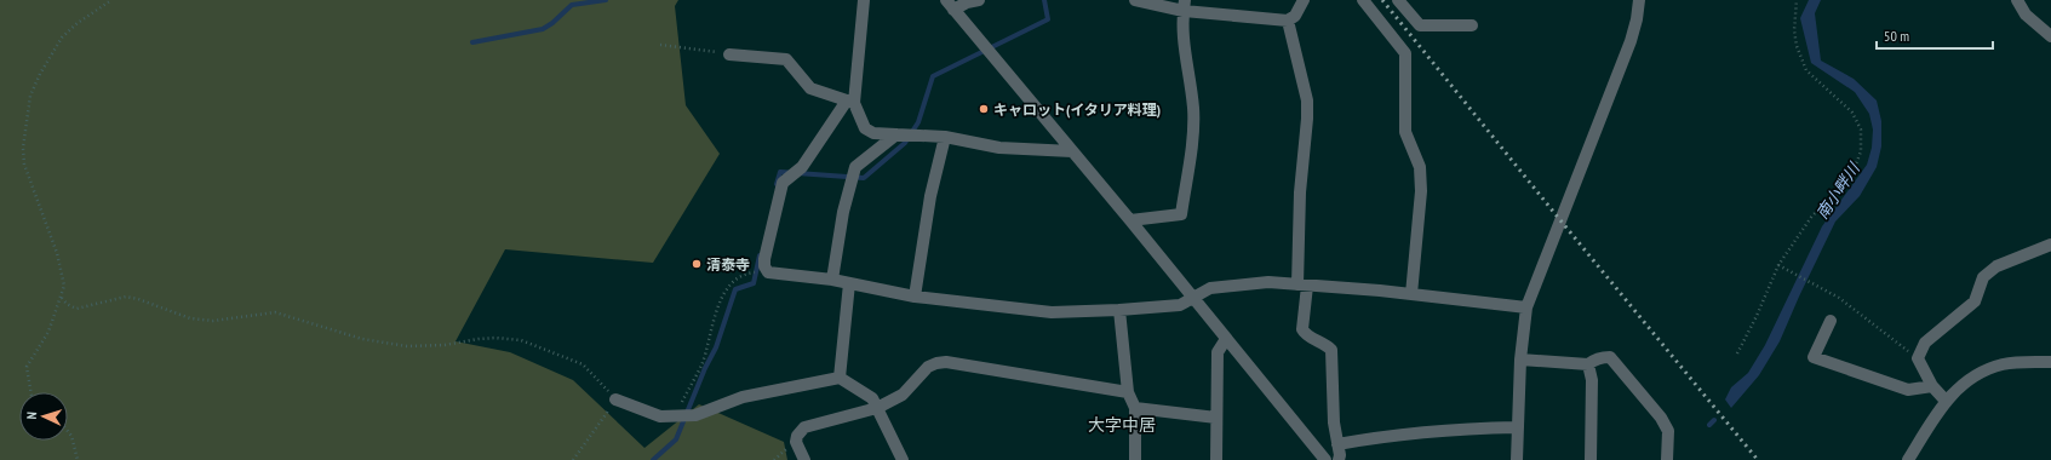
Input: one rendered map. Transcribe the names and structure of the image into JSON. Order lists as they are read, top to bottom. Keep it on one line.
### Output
{"districts":["大字中居"],"water":["南小畔川"],"places":["キャロット(イタリア料理)","清泰寺"],"scale_bar":"50 m","north":"left"}
